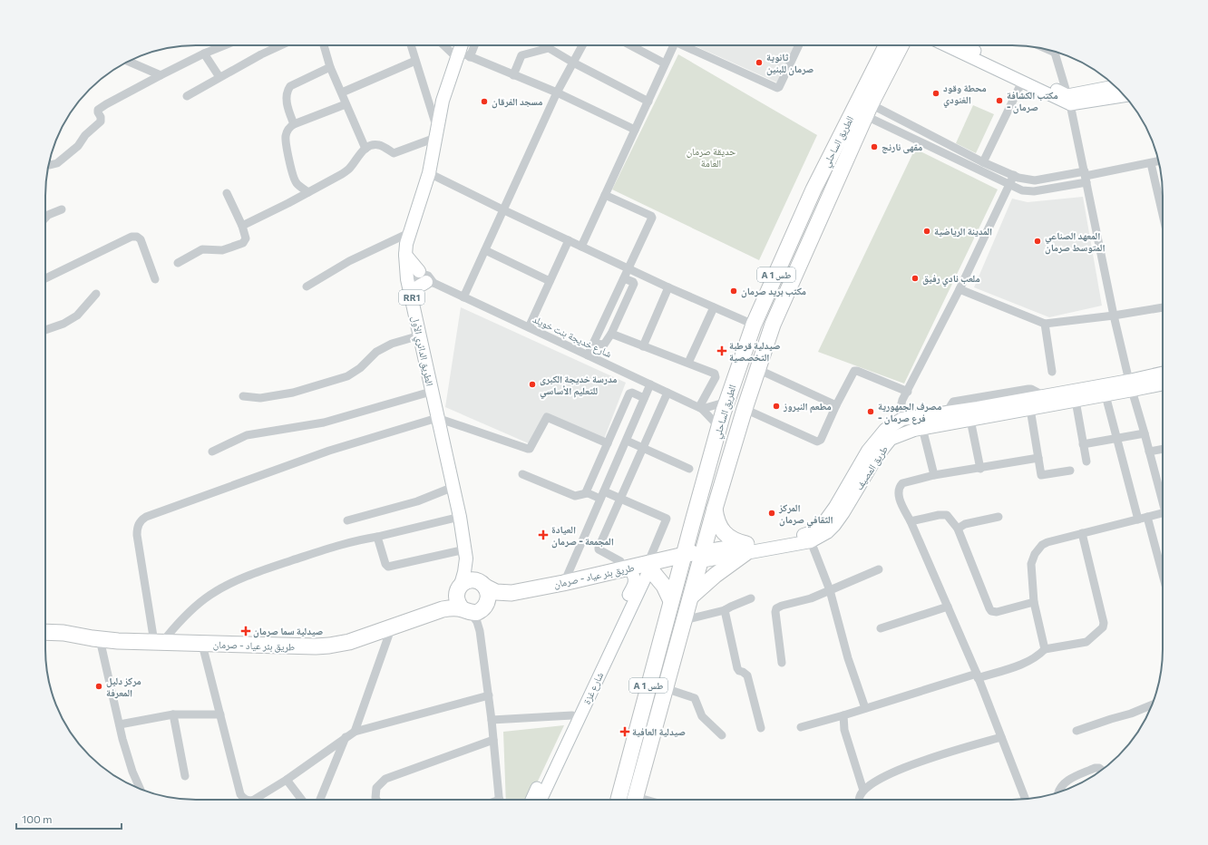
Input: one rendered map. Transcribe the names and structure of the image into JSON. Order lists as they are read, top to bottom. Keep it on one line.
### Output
{"streets":{"highway":["الطريق الساحلي","A 1 طس","طريق بئر عياد - صرمان"],"main road":["RR1","الطريق الدائري الأول","طريق المصيف"],"street":["شارع خديجة بنت خويلد","شارع غزة"]},"crossings":[["الطريق الساحلي","طريق المصيف"],["الطريق الساحلي","طريق بئر عياد - صرمان"],["طريق المصيف","طريق بئر عياد - صرمان"],["طريق بئر عياد - صرمان","شارع غزة"]],"parks":["حديقة صرمان العامة"],"places":{"other":["ثانوية صرمان للبنين","محطة وقود الغنودي","مكتب الكشافة - صرمان","مسجد الفرقان","مقهى نارنج","المدينة الرياضية","المعهد الصناعي المتوسط صرمان","ملعب نادي رفيق","مكتب بريد صرمان","مدرسة خديجة الكبرى للتعليم الأساسي","مطعم النيروز","مصرف الجمهورية - فرع صرمان","المركز الثقافي صرمان","مركز دليل المعرفة"],"health":["صيدلية قرطبة التخصصية","العيادة المجمعة - صرمان","صيدلية سما صرمان","صيدلية العافية"]},"scale_bar":"100 m"}
